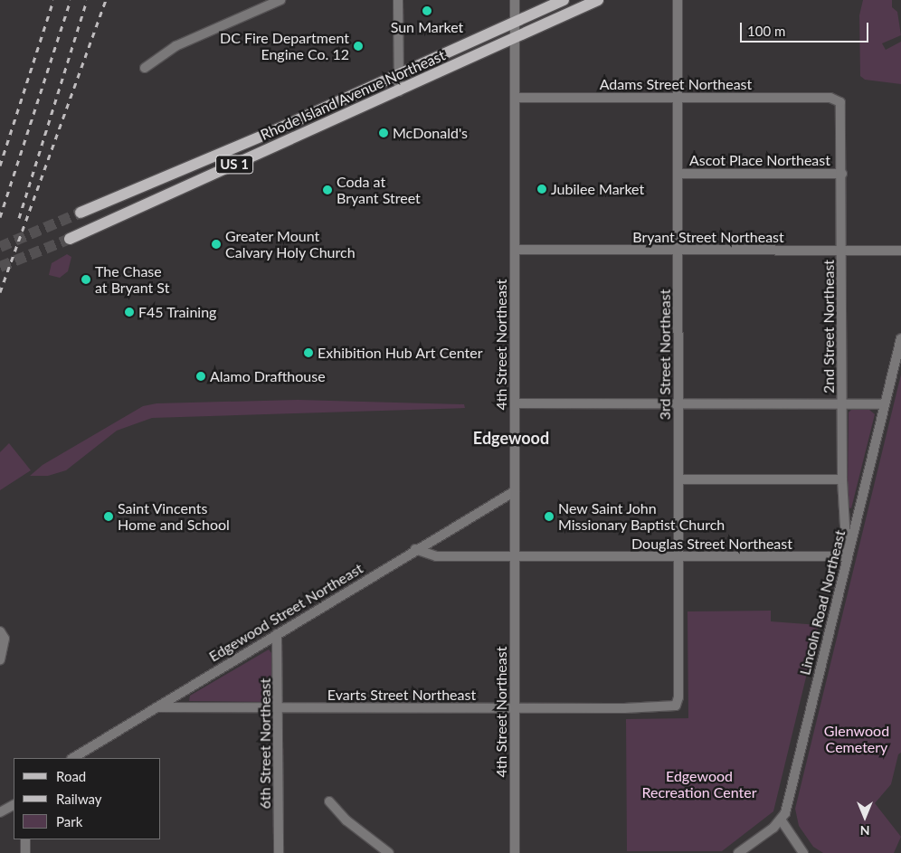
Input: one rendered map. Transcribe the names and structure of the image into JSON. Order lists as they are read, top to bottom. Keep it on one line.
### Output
{"streets":{"main road":["Rhode Island Avenue Northeast","US 1"],"street":["Adams Street Northeast","Ascot Place Northeast","Bryant Street Northeast","2nd Street Northeast","4th Street Northeast","3rd Street Northeast","Douglas Street Northeast","Lincoln Road Northeast","Edgewood Street Northeast","Evarts Street Northeast","6th Street Northeast"]},"crossings":[["Adams Street Northeast","2nd Street Northeast"],["Adams Street Northeast","4th Street Northeast"],["Adams Street Northeast","3rd Street Northeast"],["Rhode Island Avenue Northeast","4th Street Northeast"],["Ascot Place Northeast","2nd Street Northeast"],["Ascot Place Northeast","3rd Street Northeast"],["Bryant Street Northeast","2nd Street Northeast"],["Bryant Street Northeast","4th Street Northeast"],["Bryant Street Northeast","3rd Street Northeast"],["2nd Street Northeast","Douglas Street Northeast"],["2nd Street Northeast","Lincoln Road Northeast"],["4th Street Northeast","Douglas Street Northeast"],["4th Street Northeast","Edgewood Street Northeast"],["4th Street Northeast","Evarts Street Northeast"],["3rd Street Northeast","Douglas Street Northeast"],["3rd Street Northeast","Evarts Street Northeast"],["Douglas Street Northeast","Lincoln Road Northeast"],["Douglas Street Northeast","Edgewood Street Northeast"],["Edgewood Street Northeast","Evarts Street Northeast"],["Edgewood Street Northeast","6th Street Northeast"],["Evarts Street Northeast","6th Street Northeast"]],"districts":["Edgewood"],"parks":["Glenwood Cemetery","Edgewood Recreation Center"],"places":["Sun Market","DC Fire Department Engine Co. 12","McDonald's","Jubilee Market","Coda at Bryant Street","Greater Mount Calvary Holy Church","The Chase at Bryant St","F45 Training","Exhibition Hub Art Center","Alamo Drafthouse","Saint Vincents Home and School","New Saint John Missionary Baptist Church"],"legend":["Road","Railway","Park"],"scale_bar":"100 m","north":"bottom"}
